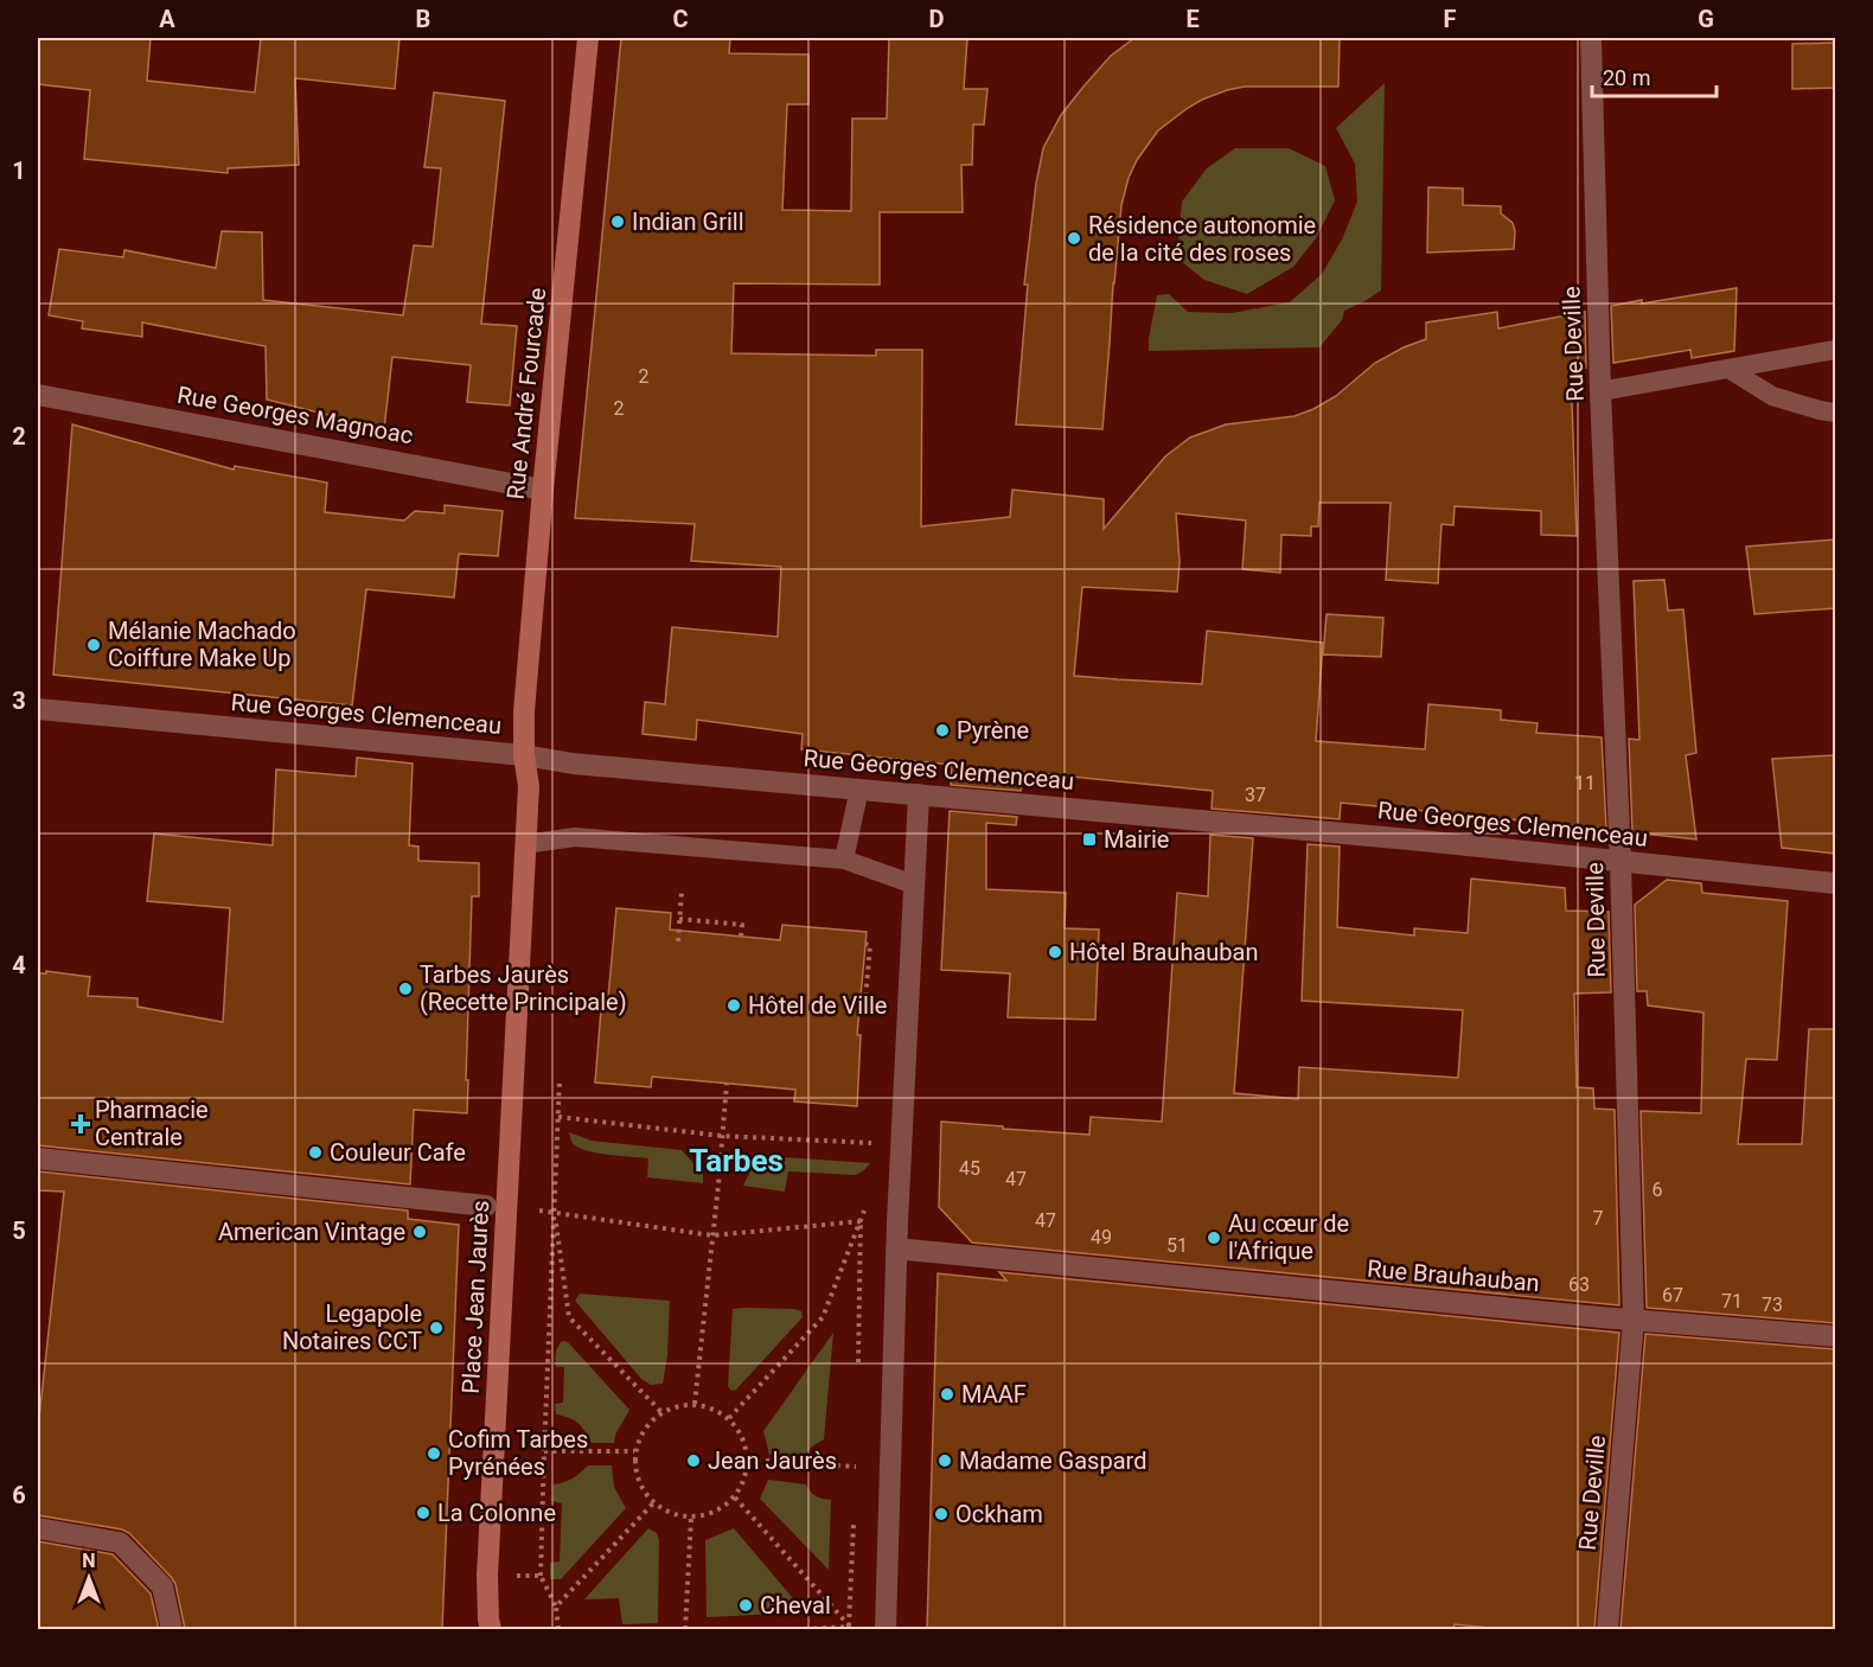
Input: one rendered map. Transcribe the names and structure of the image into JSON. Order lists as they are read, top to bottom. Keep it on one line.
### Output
{"streets":{"street":["Rue Deville","Rue André Fourcade","Rue Georges Magnoac","Rue Georges Clemenceau","Rue Brauhauban","Place Jean Jaurès"]},"crossings":[["Rue Deville","Rue Georges Clemenceau"],["Rue Deville","Rue Brauhauban"],["Rue André Fourcade","Rue Georges Magnoac"],["Rue André Fourcade","Rue Georges Clemenceau"],["Rue André Fourcade","Place Jean Jaurès"],["Rue Georges Clemenceau","Place Jean Jaurès"]],"districts":["Tarbes"],"places":{"other":["Indian Grill","Résidence autonomie de la cité des roses","Mélanie Machado Coiffure Make Up","Pyrène","Hôtel Brauhauban","Tarbes Jaurès (Recette Principale)","Hôtel de Ville","Couleur Cafe","American Vintage","Au cœur de l'Afrique","Legapole Notaires CCT","MAAF","Cofim Tarbes Pyrénées","Jean Jaurès","Madame Gaspard","La Colonne","Ockham","Cheval"],"transit":["Mairie"],"health":["Pharmacie Centrale"]},"house_numbers":["2","2","11","37","45","47","6","7","47","49","51","63","67","71","73"],"scale_bar":"20 m","north":"top","grid":{"columns":["A","B","C","D","E","F","G"],"rows":["1","2","3","4","5","6"]}}
